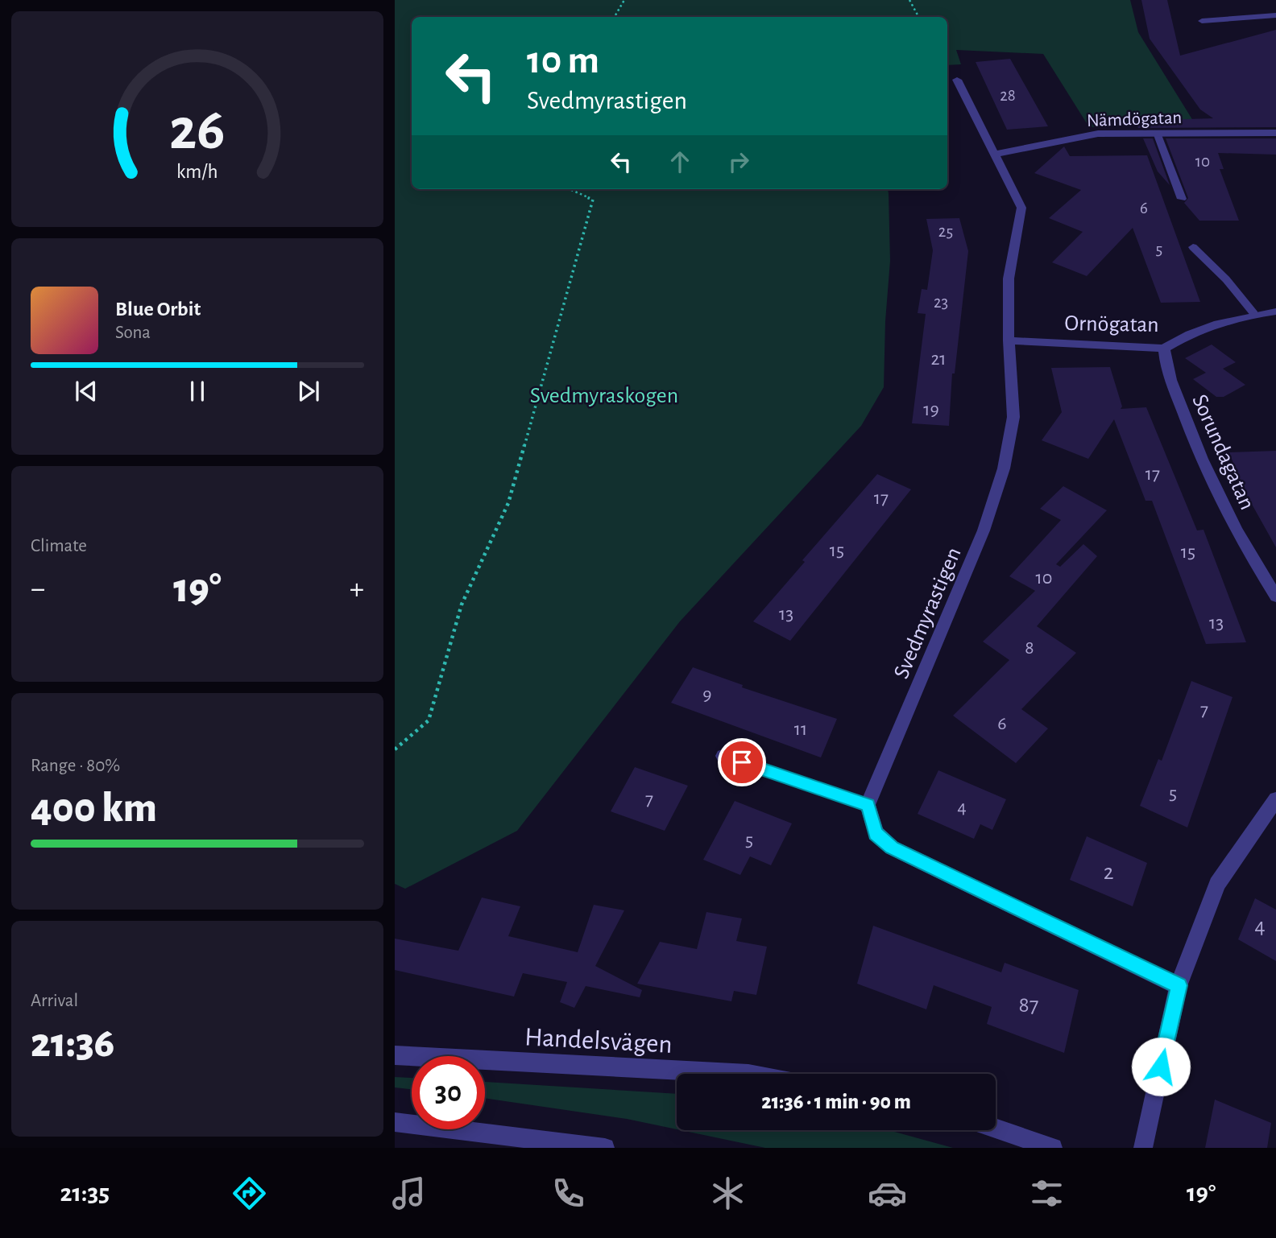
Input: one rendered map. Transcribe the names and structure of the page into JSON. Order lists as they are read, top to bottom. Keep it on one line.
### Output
{"streets":{"street":["Nämdögatan","Ornögatan","Sorundagatan","Svedmyrastigen","Handelsvägen"]},"crossings":[["Nämdögatan","Svedmyrastigen"],["Ornögatan","Sorundagatan"],["Ornögatan","Svedmyrastigen"]],"parks":["Svedmyraskogen"],"house_numbers":["28","10","6","25","5","23","21","19","17","17","15","15","10","13","13","8","9","7","6","11","5","7","4","5","2","4","87"],"page":{"turn":["10 m","Svedmyrastigen"],"song":["Blue Orbit","Sona"],"tile":["Climate",["Range · 80%","400 km"],["Arrival","21:36"]],"heat":["−","19°","+"],"limit":"30","trip":"21:36 · 1 min · 90 m","tabs":["21:35","19°"],"gauge":["26","km/h"]}}
